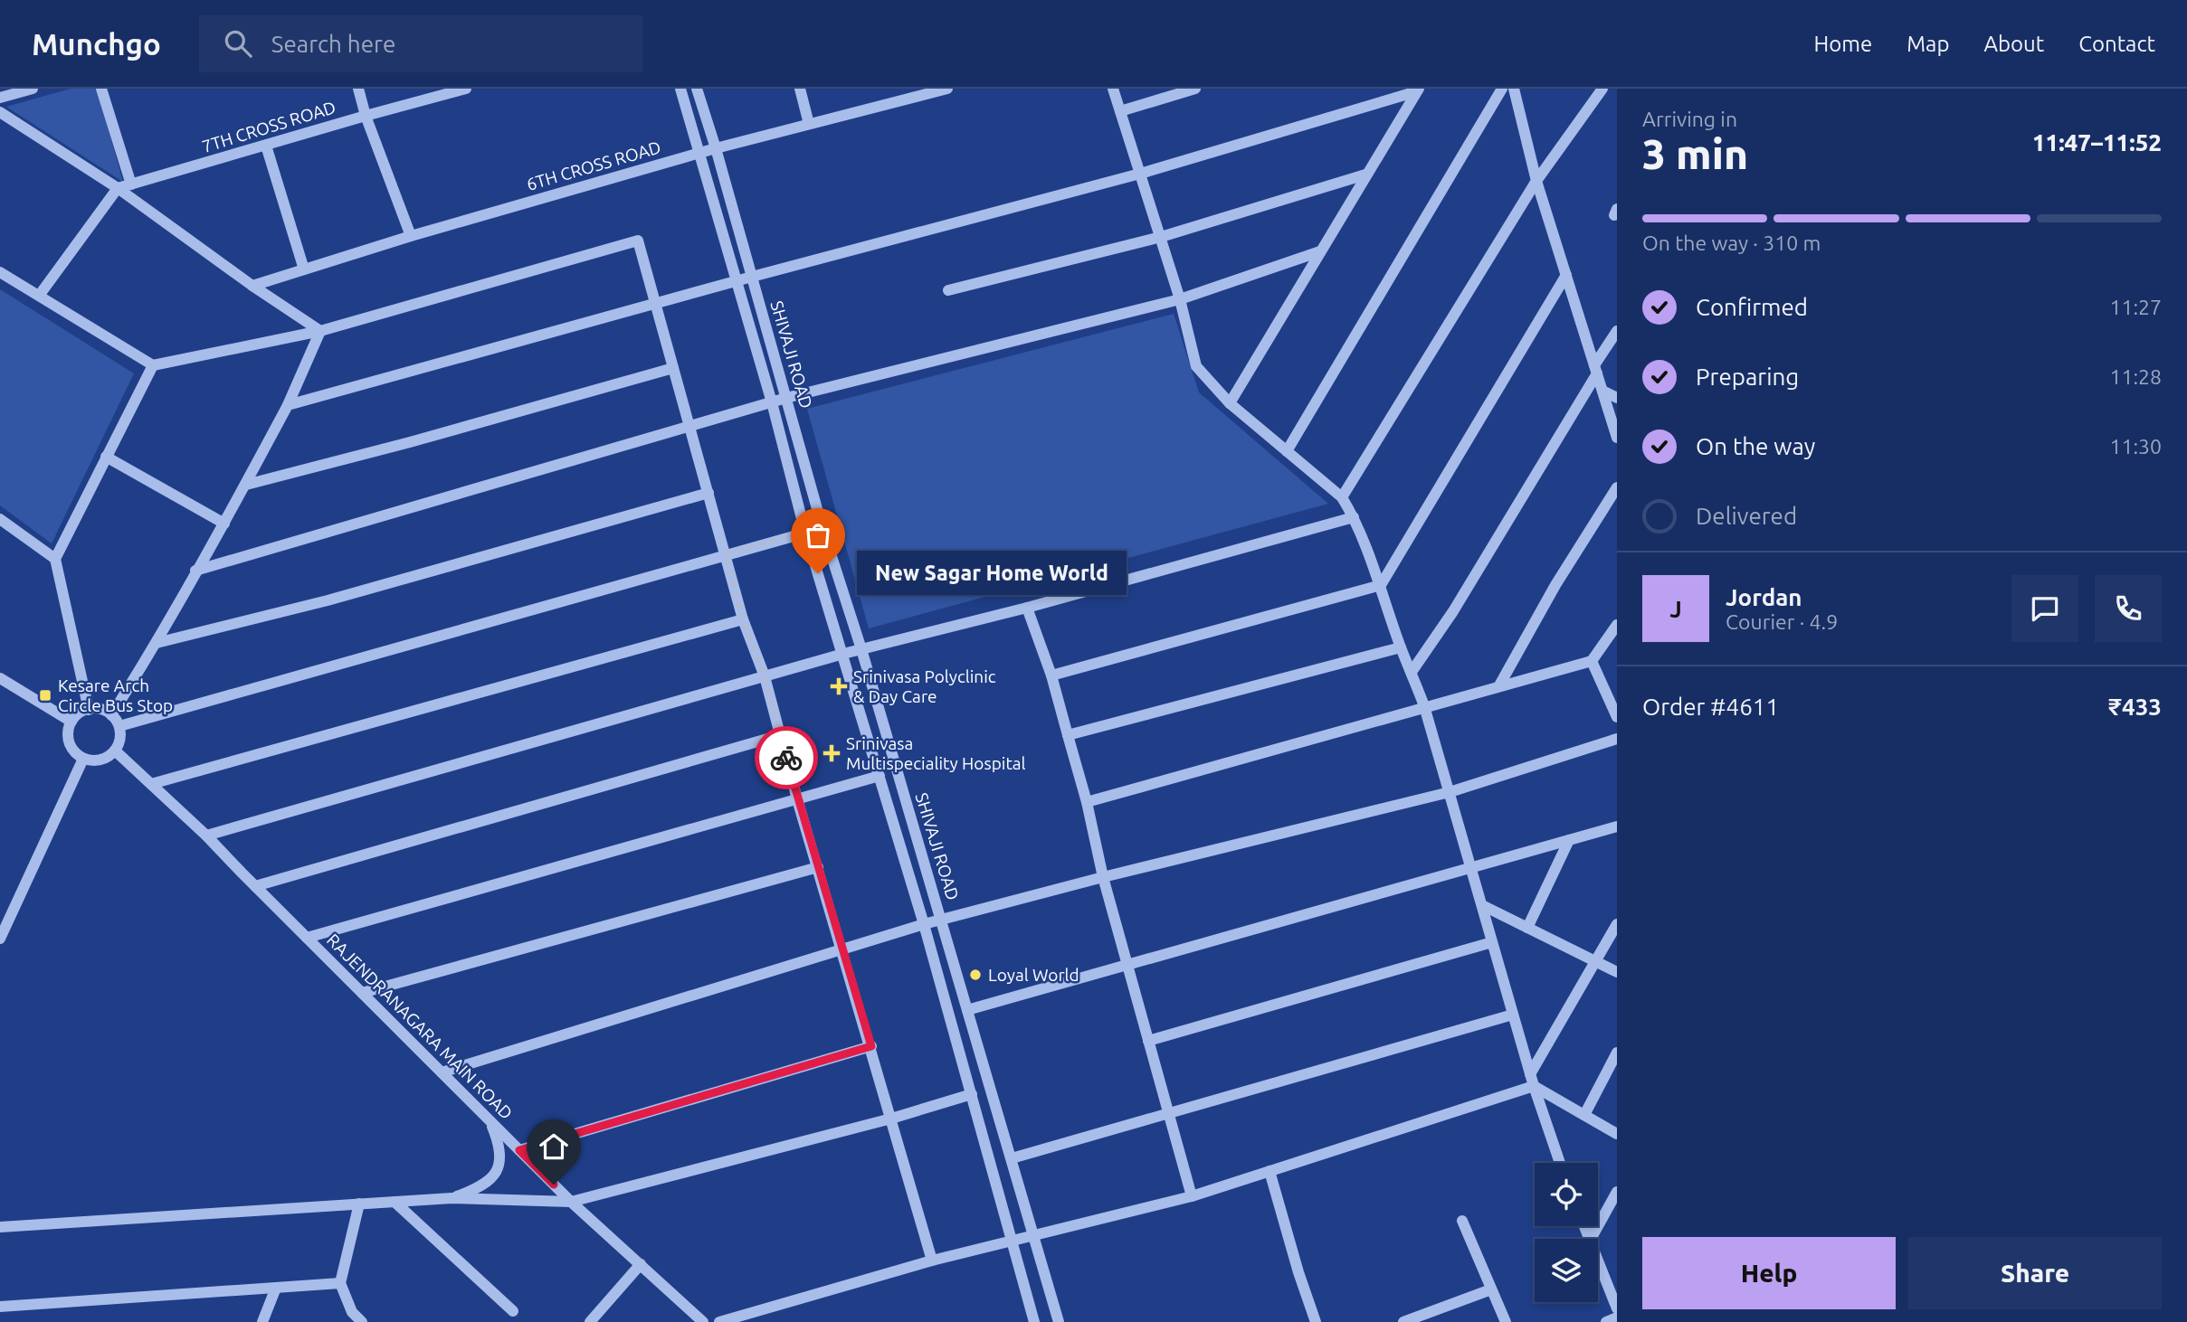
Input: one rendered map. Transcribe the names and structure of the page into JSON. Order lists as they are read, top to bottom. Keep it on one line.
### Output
{"streets":{"street":["7TH CROSS ROAD","6TH CROSS ROAD","SHIVAJI ROAD","RAJENDRANAGARA MAIN ROAD"]},"crossings":[["6TH CROSS ROAD","SHIVAJI ROAD"]],"places":{"other":["New Sagar Home World","Loyal World"],"health":["Srinivasa Polyclinic & Day Care","Srinivasa Multispeciality Hospital"],"transit":["Kesare Arch Circle Bus Stop"]},"page":{"header":"Munchgo","search":"Search here","nav":["Home","Map","About","Contact"],"heading":["3 min","Arriving in","11:47–11:52"],"panel":["Jordan","Courier · 4.9","Order #4611","₹433"],"bar":"On the way · 310 m","list":[["Confirmed","11:27"],["Preparing","11:28"],["On the way","11:30"],"Delivered"],"bubble":"New Sagar Home World","round":"J","buttons":["Help","Share"]}}
